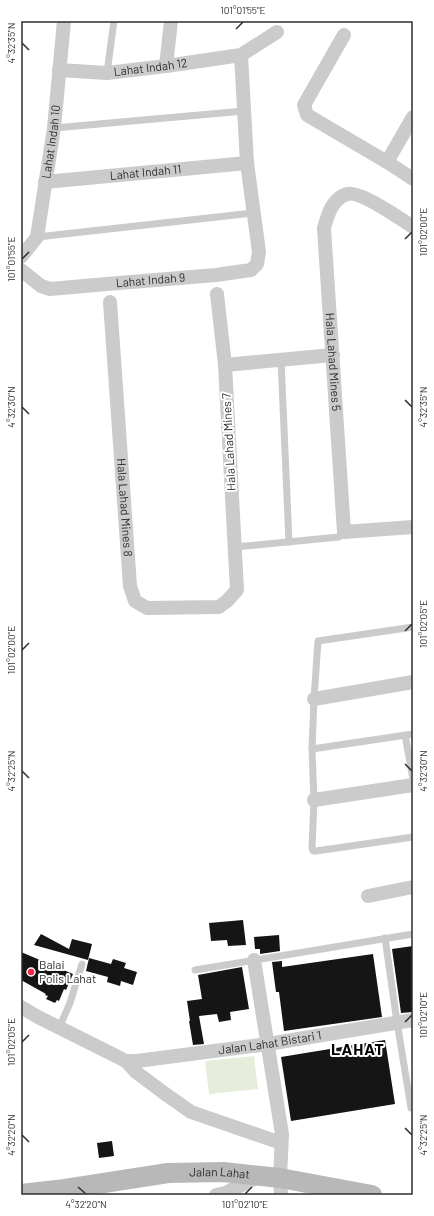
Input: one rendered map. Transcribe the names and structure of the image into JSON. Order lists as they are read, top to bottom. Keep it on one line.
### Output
{"streets":{"main road":["Jalan Lahat"],"street":["Lahat Indah 12","Lahat Indah 10","Lahat Indah 11","Lahat Indah 9","Hala Lahad Mines 5","Hala Lahad Mines 7","Hala Lahad Mines 8","Jalan Lahat Bistari 1"]},"crossings":[["Lahat Indah 12","Lahat Indah 10"],["Lahat Indah 10","Lahat Indah 11"],["Hala Lahad Mines 7","Hala Lahad Mines 8"]],"districts":["LAHAT"],"places":["Balai Polis Lahat"],"coordinates":["101°01'55\"E","4°32'35\"N","101°02'00\"E","4°32'30\"N","101°02'05\"E","4°32'25\"N","101°02'10\"E","4°32'20\"N"]}
